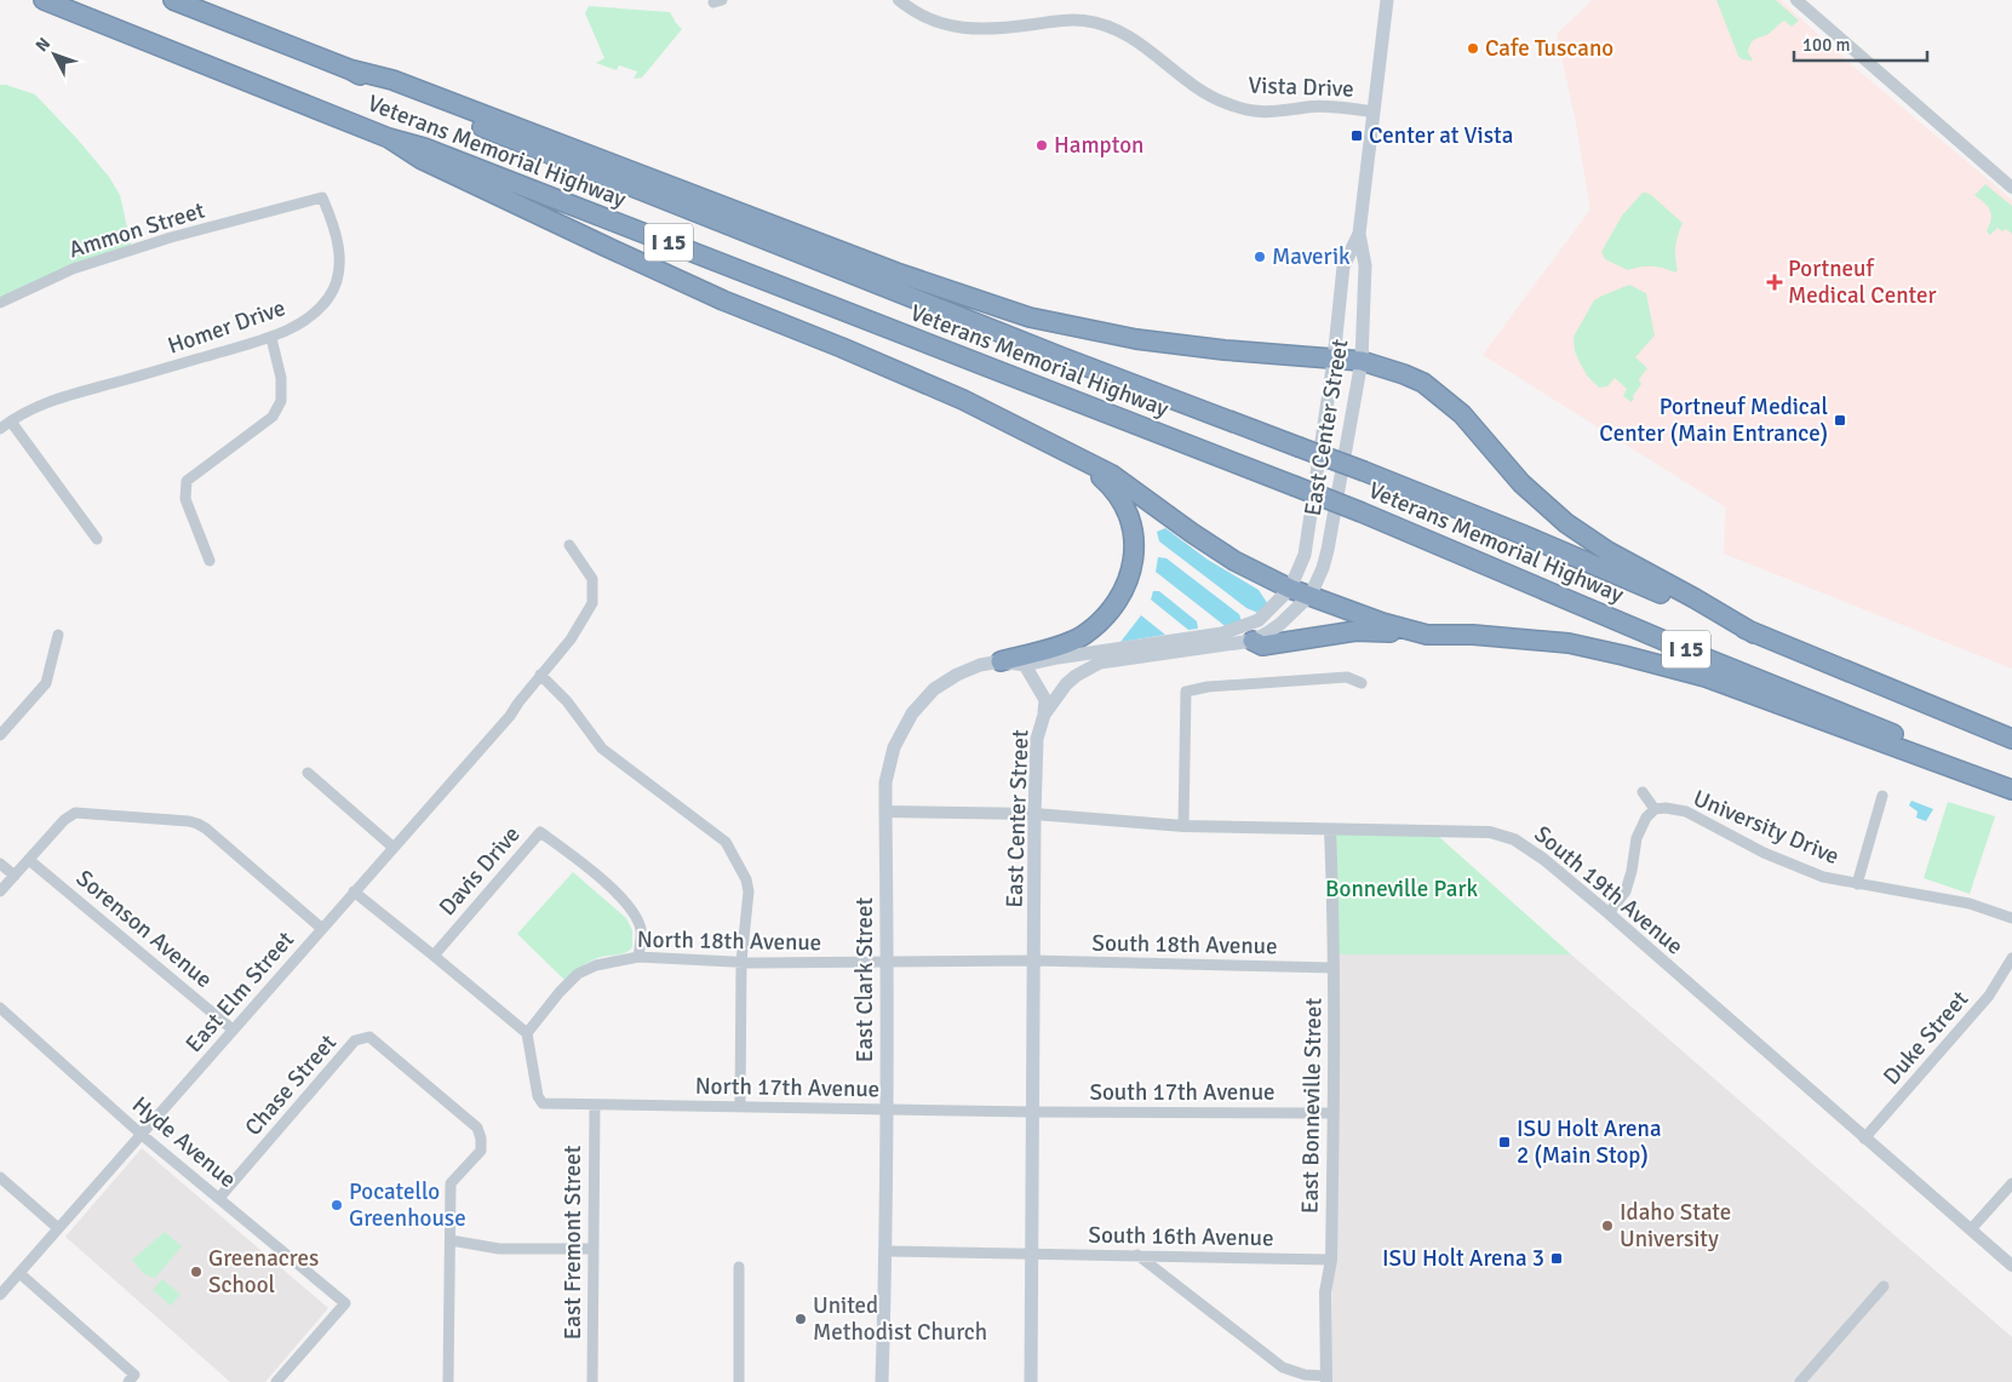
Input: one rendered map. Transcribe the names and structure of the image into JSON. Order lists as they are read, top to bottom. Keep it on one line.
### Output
{"streets":{"highway":["Veterans Memorial Highway","I 15"],"main road":["East Center Street","East Clark Street"],"street":["Vista Drive","Ammon Street","Homer Drive","University Drive","Davis Drive","South 19th Avenue","Sorenson Avenue","North 18th Avenue","South 18th Avenue","East Elm Street","Duke Street","Chase Street","North 17th Avenue","South 17th Avenue","East Bonneville Street","Hyde Avenue","South 16th Avenue","East Fremont Street"]},"crossings":[["Vista Drive","East Center Street"],["Ammon Street","Homer Drive"],["East Center Street","South 19th Avenue"],["East Center Street","North 18th Avenue"],["East Center Street","South 18th Avenue"],["East Center Street","East Clark Street"],["East Center Street","North 17th Avenue"],["East Center Street","South 17th Avenue"],["East Center Street","South 16th Avenue"],["Davis Drive","North 18th Avenue"],["South 19th Avenue","East Clark Street"],["South 19th Avenue","Duke Street"],["South 19th Avenue","East Bonneville Street"],["Sorenson Avenue","East Elm Street"],["North 18th Avenue","South 18th Avenue"],["North 18th Avenue","East Clark Street"],["North 18th Avenue","North 17th Avenue"],["South 18th Avenue","East Bonneville Street"],["East Clark Street","North 17th Avenue"],["East Clark Street","South 16th Avenue"],["East Elm Street","Hyde Avenue"],["Chase Street","Hyde Avenue"],["North 17th Avenue","South 17th Avenue"],["North 17th Avenue","East Fremont Street"],["South 17th Avenue","East Bonneville Street"],["East Bonneville Street","South 16th Avenue"]],"parks":["Bonneville Park"],"places":{"other":["Cafe Tuscano","Hampton","Maverik","Pocatello Greenhouse","Idaho State University","Greenacres School","United Methodist Church"],"transit":["Center at Vista","Portneuf Medical Center (Main Entrance)","ISU Holt Arena 2 (Main Stop)","ISU Holt Arena 3"],"health":["Portneuf Medical Center"]},"scale_bar":"100 m","north":"top left"}
